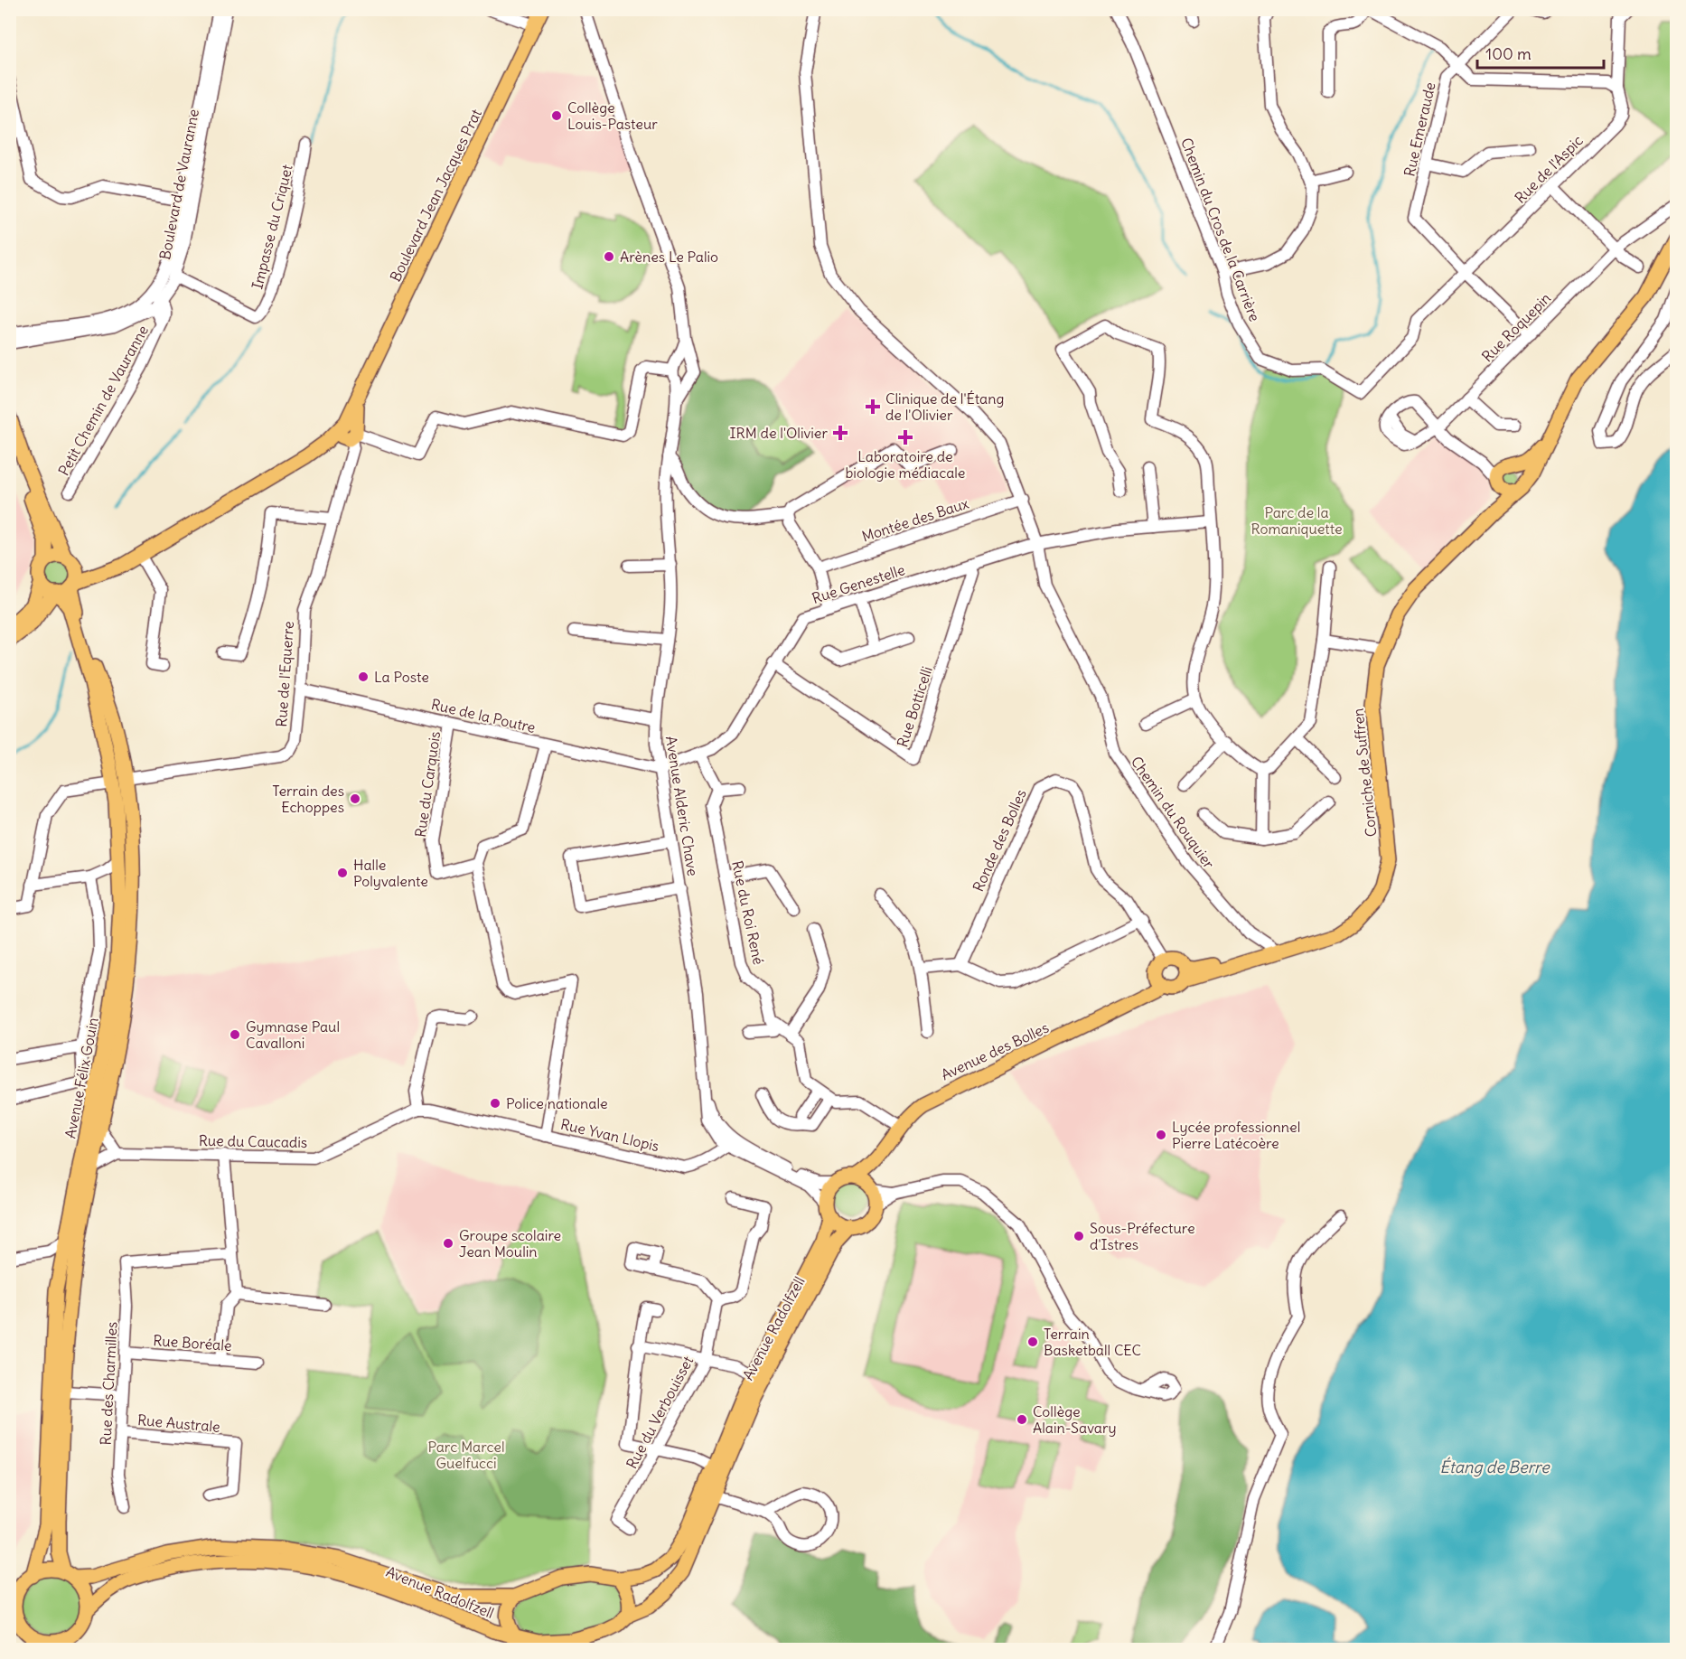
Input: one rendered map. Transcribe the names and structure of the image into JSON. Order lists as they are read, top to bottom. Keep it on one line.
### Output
{"streets":{"main road":["Boulevard Jean Jacques Prat","Corniche de Suffren","Avenue des Bolles","Avenue Félix Gouin","Avenue Radolfzell"],"street":["Rue Emeraude","Rue de l'Aspic","Boulevard de Vauranne","Impasse du Criquet","Chemin du Cros de la Carrière","Rue Roquepin","Petit Chemin de Vauranne","Montée des Baux","Rue Genestelle","Rue de l'Equerre","Rue Botticelli","Rue de la Poutre","Rue du Carquois","Avenue Alderic Chave","Chemin du Rouquier","Ronde des Bolles","Rue du Roi René","Rue Yvan Llopis","Rue du Caucadis","Rue Boréale","Rue des Charmilles","Rue du Verbouisset","Rue Australe"]},"crossings":[["Rue Emeraude","Rue de l'Aspic"],["Rue de l'Aspic","Chemin du Cros de la Carrière"],["Boulevard de Vauranne","Impasse du Criquet"],["Boulevard de Vauranne","Petit Chemin de Vauranne"],["Boulevard Jean Jacques Prat","Rue de l'Equerre"],["Boulevard Jean Jacques Prat","Avenue Félix Gouin"],["Montée des Baux","Chemin du Rouquier"],["Rue Genestelle","Rue Botticelli"],["Rue Genestelle","Rue de la Poutre"],["Rue Genestelle","Avenue Alderic Chave"],["Rue Genestelle","Chemin du Rouquier"],["Rue de l'Equerre","Rue de la Poutre"],["Rue de l'Equerre","Avenue Félix Gouin"],["Rue de la Poutre","Rue du Carquois"],["Rue de la Poutre","Avenue Alderic Chave"],["Corniche de Suffren","Chemin du Rouquier"],["Avenue Alderic Chave","Avenue des Bolles"],["Avenue Alderic Chave","Rue Yvan Llopis"],["Avenue Alderic Chave","Avenue Radolfzell"],["Ronde des Bolles","Avenue des Bolles"],["Avenue des Bolles","Avenue Radolfzell"],["Avenue Félix Gouin","Rue du Caucadis"],["Avenue Félix Gouin","Avenue Radolfzell"],["Rue Yvan Llopis","Rue du Caucadis"],["Rue Boréale","Rue des Charmilles"],["Rue des Charmilles","Rue Australe"]],"water":["Étang de Berre"],"parks":["Parc de la Romaniquette","Parc Marcel Guelfucci"],"places":{"other":["Collège Louis-Pasteur","Arènes Le Palio","La Poste","Terrain des Echoppes","Halle Polyvalente","Gymnase Paul Cavalloni","Police nationale","Lycée professionnel Pierre Latécoère","Sous-Préfecture d'Istres","Groupe scolaire Jean Moulin","Terrain Basketball CEC","Collège Alain-Savary"],"health":["Clinique de l'Étang de l'Olivier","IRM de l'Olivier","Laboratoire de biologie médiacale"]},"scale_bar":"100 m"}
